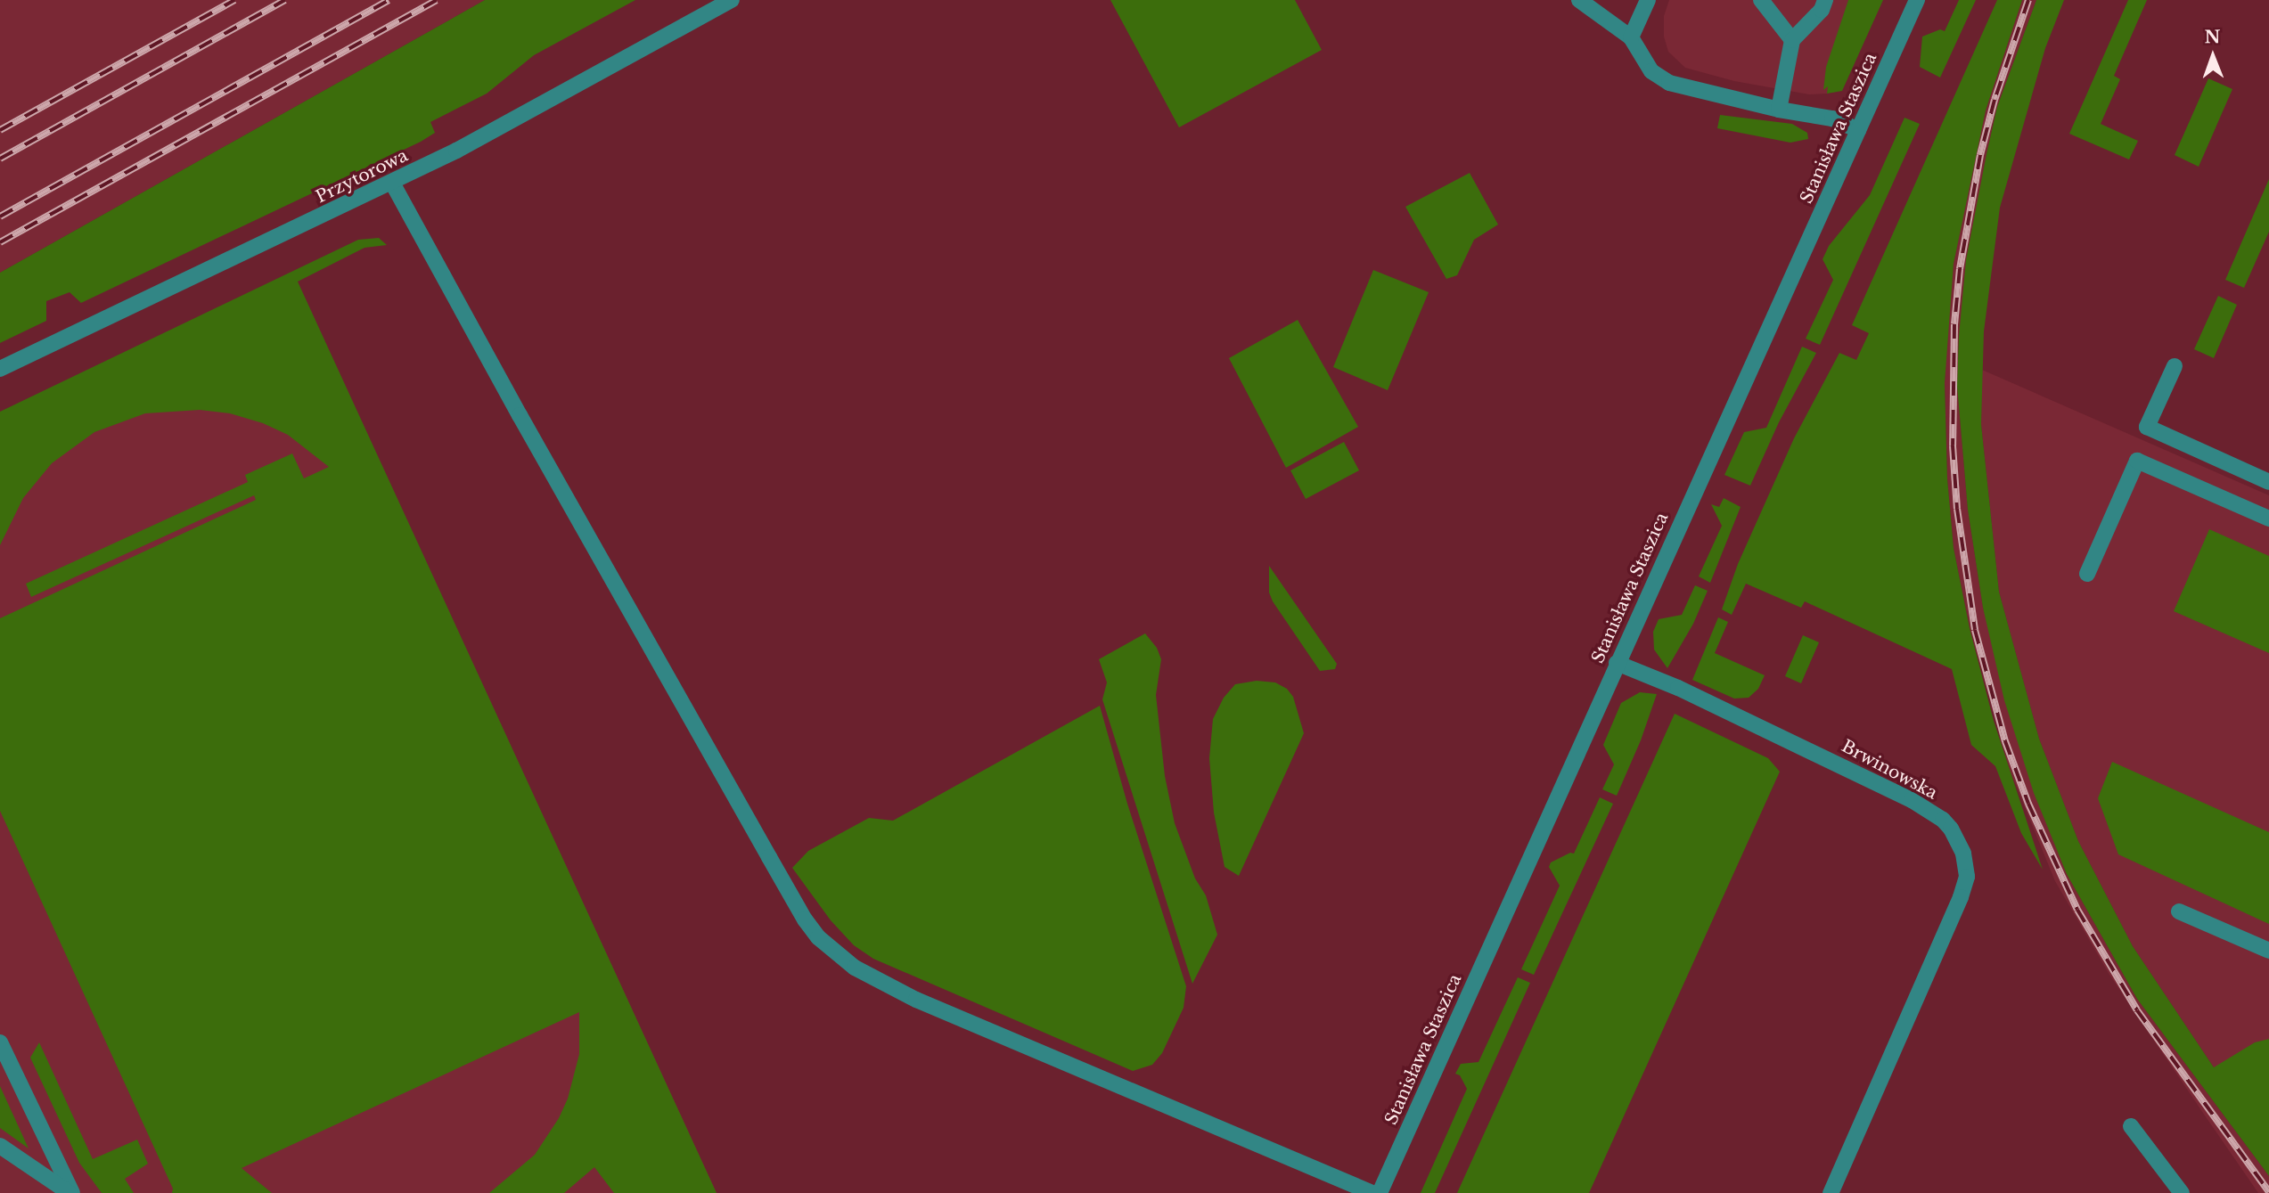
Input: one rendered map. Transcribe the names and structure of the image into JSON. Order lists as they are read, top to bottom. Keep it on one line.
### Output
{"streets":{"street":["Stanisława Staszica","Przytorowa","Brwinowska"]},"crossings":[["Stanisława Staszica","Brwinowska"]],"north":"top"}
